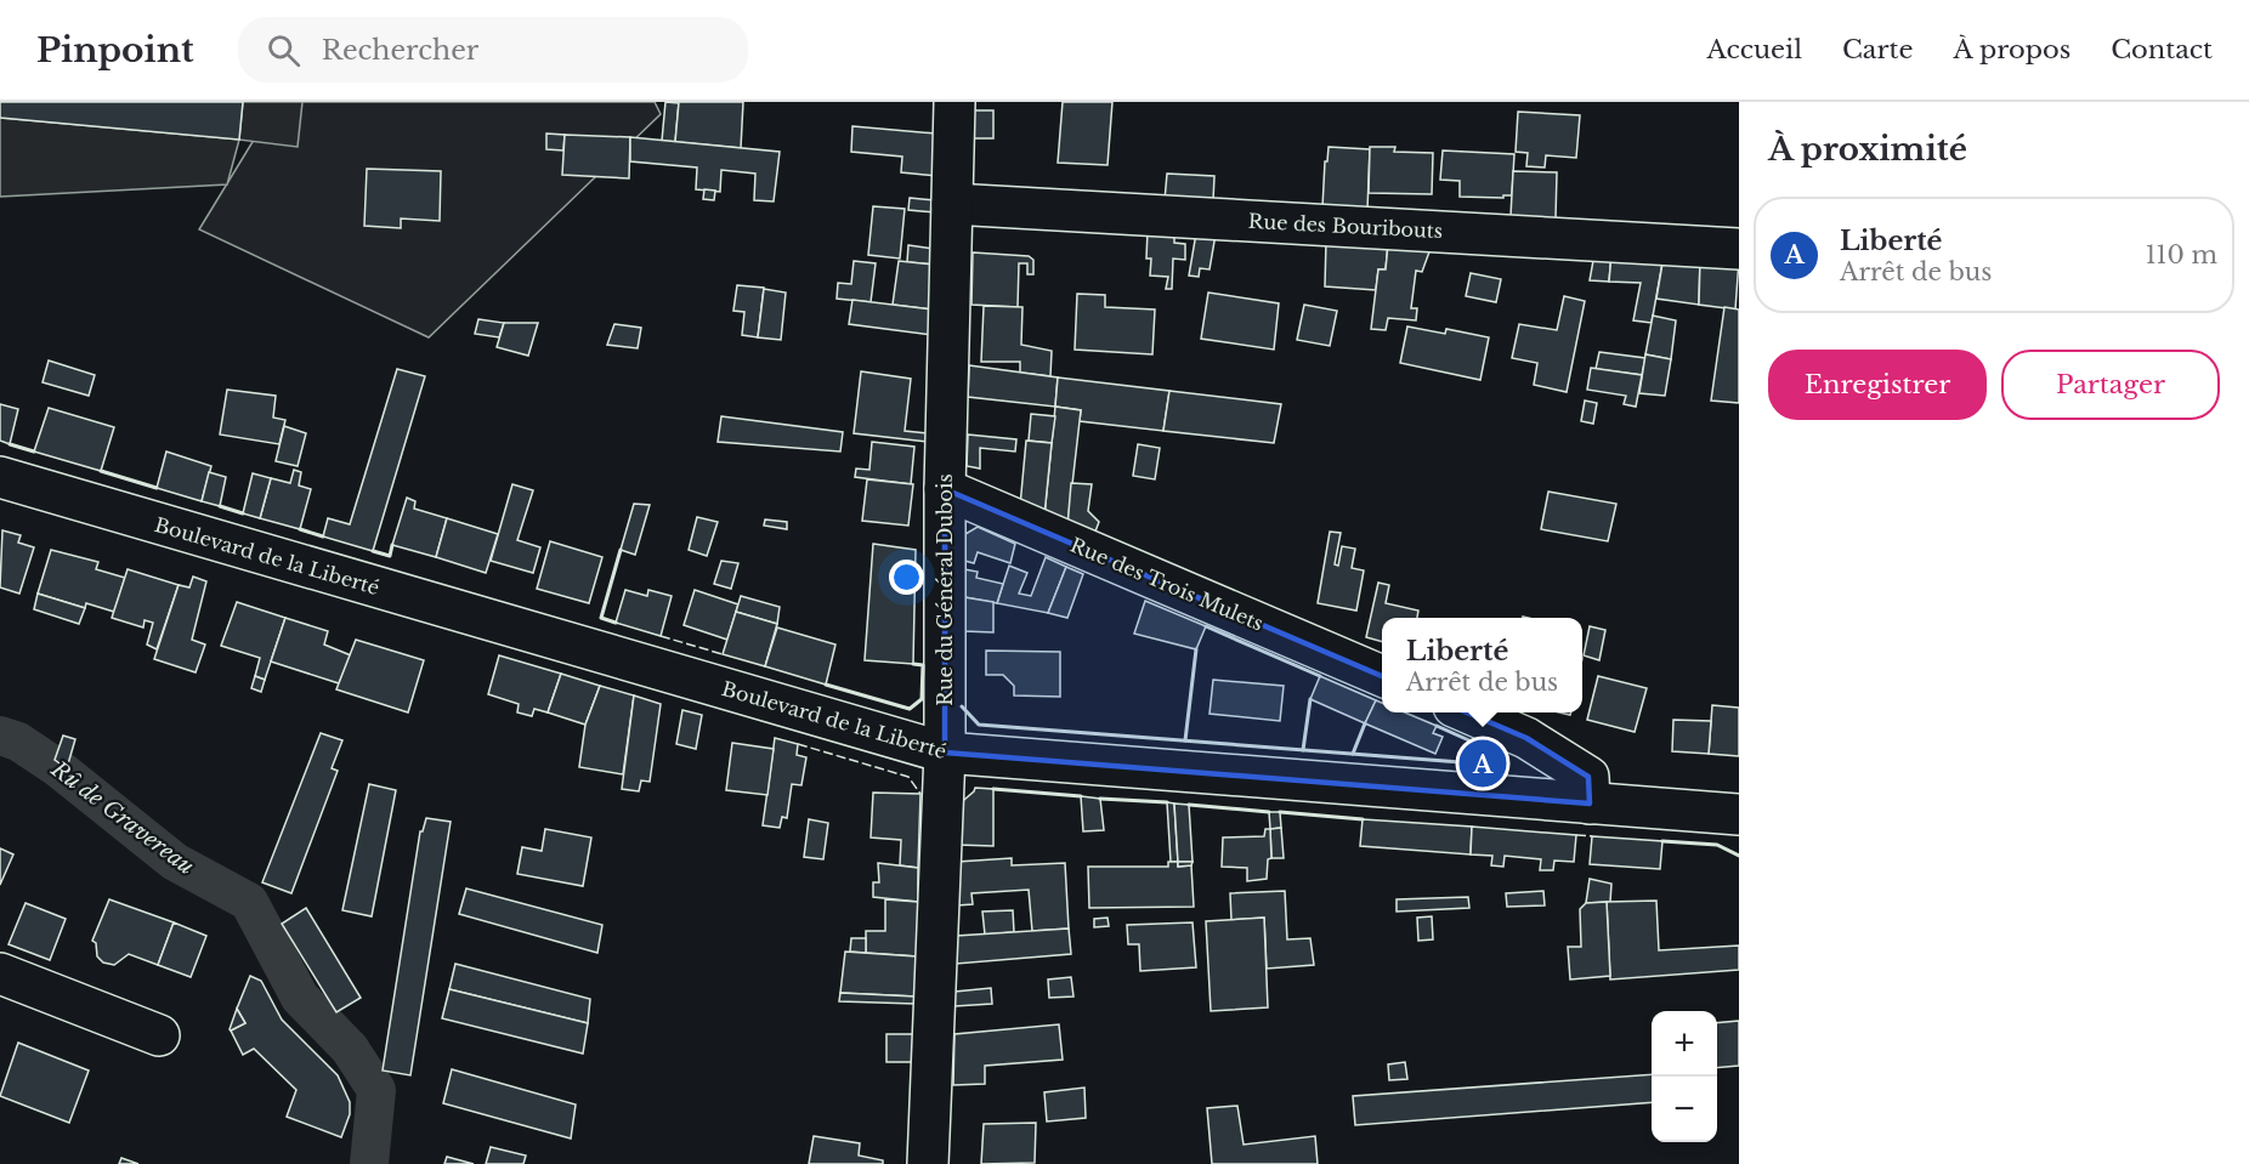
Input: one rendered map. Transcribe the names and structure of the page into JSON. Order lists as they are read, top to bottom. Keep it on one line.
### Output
{"streets":{"street":["Rue des Bouribouts","Boulevard de la Liberté","Rue des Trois Mulets","Rue du Général Dubois"]},"crossings":[["Rue des Bouribouts","Rue du Général Dubois"],["Boulevard de la Liberté","Rue du Général Dubois"],["Rue des Trois Mulets","Rue du Général Dubois"]],"water":["Rû de Gravereau"],"page":{"header":"Pinpoint","search":"Rechercher","nav":["Accueil","Carte","À propos","Contact"],"heading":"À proximité","list":[{"mark":"A","name":"Liberté","note":"Arrêt de bus","value":"110 m"}],"buttons":["Enregistrer","Partager"],"popup":["Liberté","Arrêt de bus"],"pins":"A","map_buttons":["+","−"]}}
